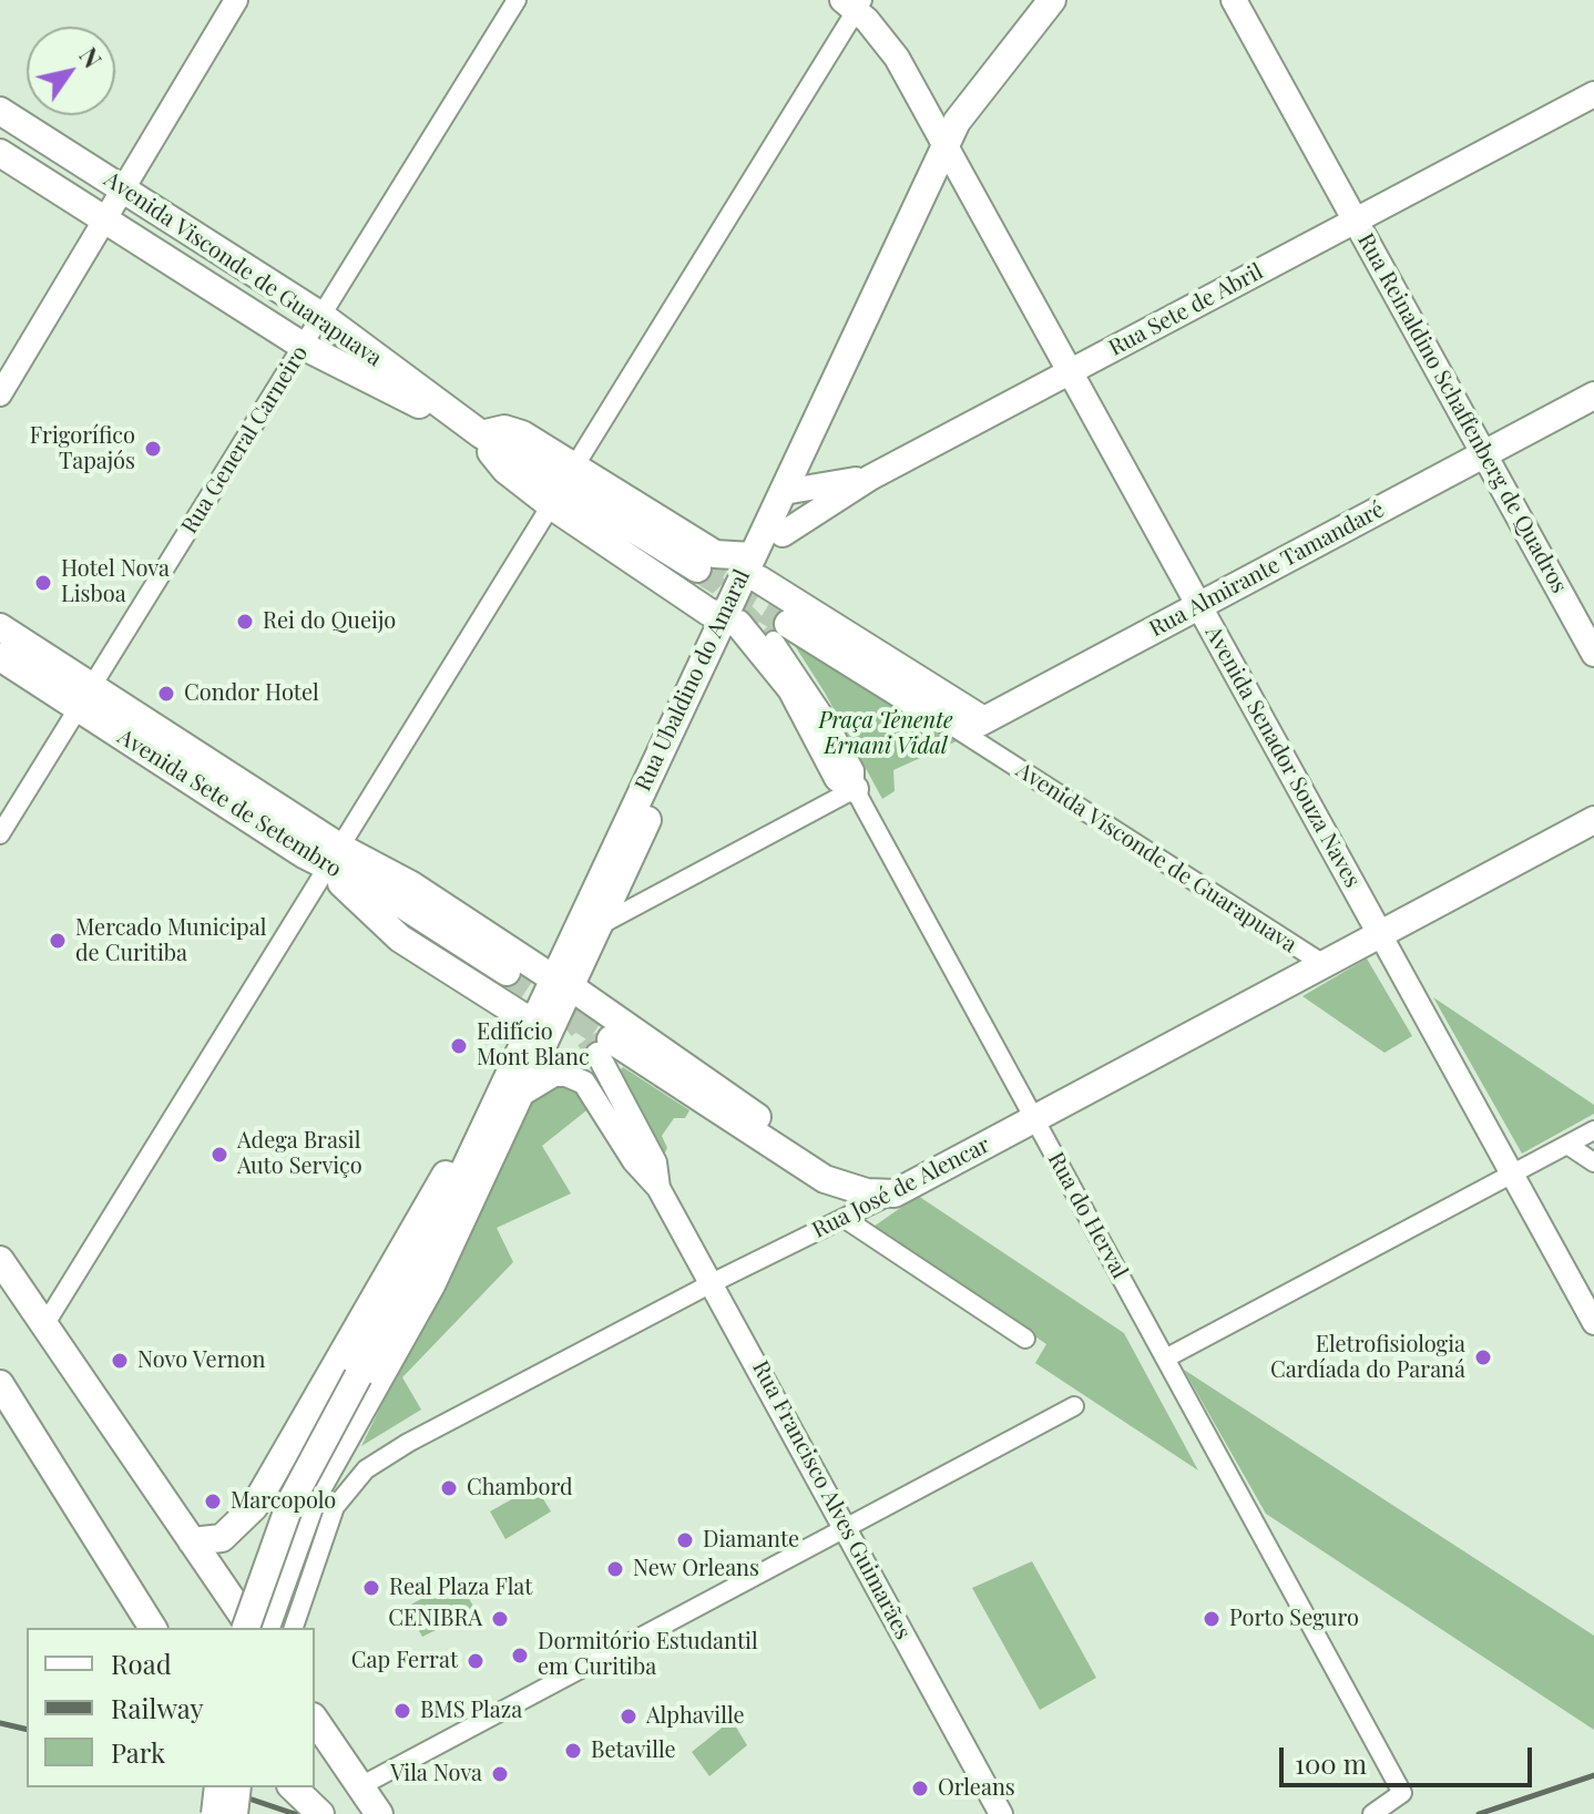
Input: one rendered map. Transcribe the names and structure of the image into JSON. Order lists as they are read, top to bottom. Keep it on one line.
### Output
{"streets":{"main road":["Avenida Visconde de Guarapuava","Rua Sete de Abril","Rua Reinaldino Schaffenberg de Quadros","Rua Almirante Tamandaré","Rua Ubaldino do Amaral","Avenida Senador Souza Naves","Avenida Sete de Setembro","Rua José de Alencar"],"street":["Rua General Carneiro","Rua do Herval","Rua Francisco Alves Guimarães"]},"crossings":[["Avenida Visconde de Guarapuava","Rua General Carneiro"],["Avenida Visconde de Guarapuava","Rua José de Alencar"],["Avenida Visconde de Guarapuava","Rua do Herval"],["Rua Sete de Abril","Rua Reinaldino Schaffenberg de Quadros"],["Rua Sete de Abril","Rua Ubaldino do Amaral"],["Rua Sete de Abril","Avenida Senador Souza Naves"],["Rua Reinaldino Schaffenberg de Quadros","Rua Almirante Tamandaré"],["Rua General Carneiro","Avenida Sete de Setembro"],["Rua Almirante Tamandaré","Avenida Senador Souza Naves"],["Rua Ubaldino do Amaral","Avenida Senador Souza Naves"],["Rua Ubaldino do Amaral","Rua Francisco Alves Guimarães"],["Avenida Senador Souza Naves","Rua José de Alencar"],["Rua José de Alencar","Rua do Herval"],["Rua José de Alencar","Rua Francisco Alves Guimarães"]],"parks":["Praça Tenente Ernani Vidal"],"places":["Frigorífico Tapajós","Hotel Nova Lisboa","Rei do Queijo","Condor Hotel","Mercado Municipal de Curitiba","Edifício Mont Blanc","Adega Brasil Auto Serviço","Eletrofisiologia Cardíada do Paraná","Novo Vernon","Chambord","Marcopolo","Diamante","New Orleans","Real Plaza Flat","CENIBRA","Porto Seguro","Dormitório Estudantil em Curitiba","Cap Ferrat","BMS Plaza","Alphaville","Betaville","Vila Nova","Orleans"],"legend":["Road","Railway","Park"],"scale_bar":"100 m","north":"top right"}
